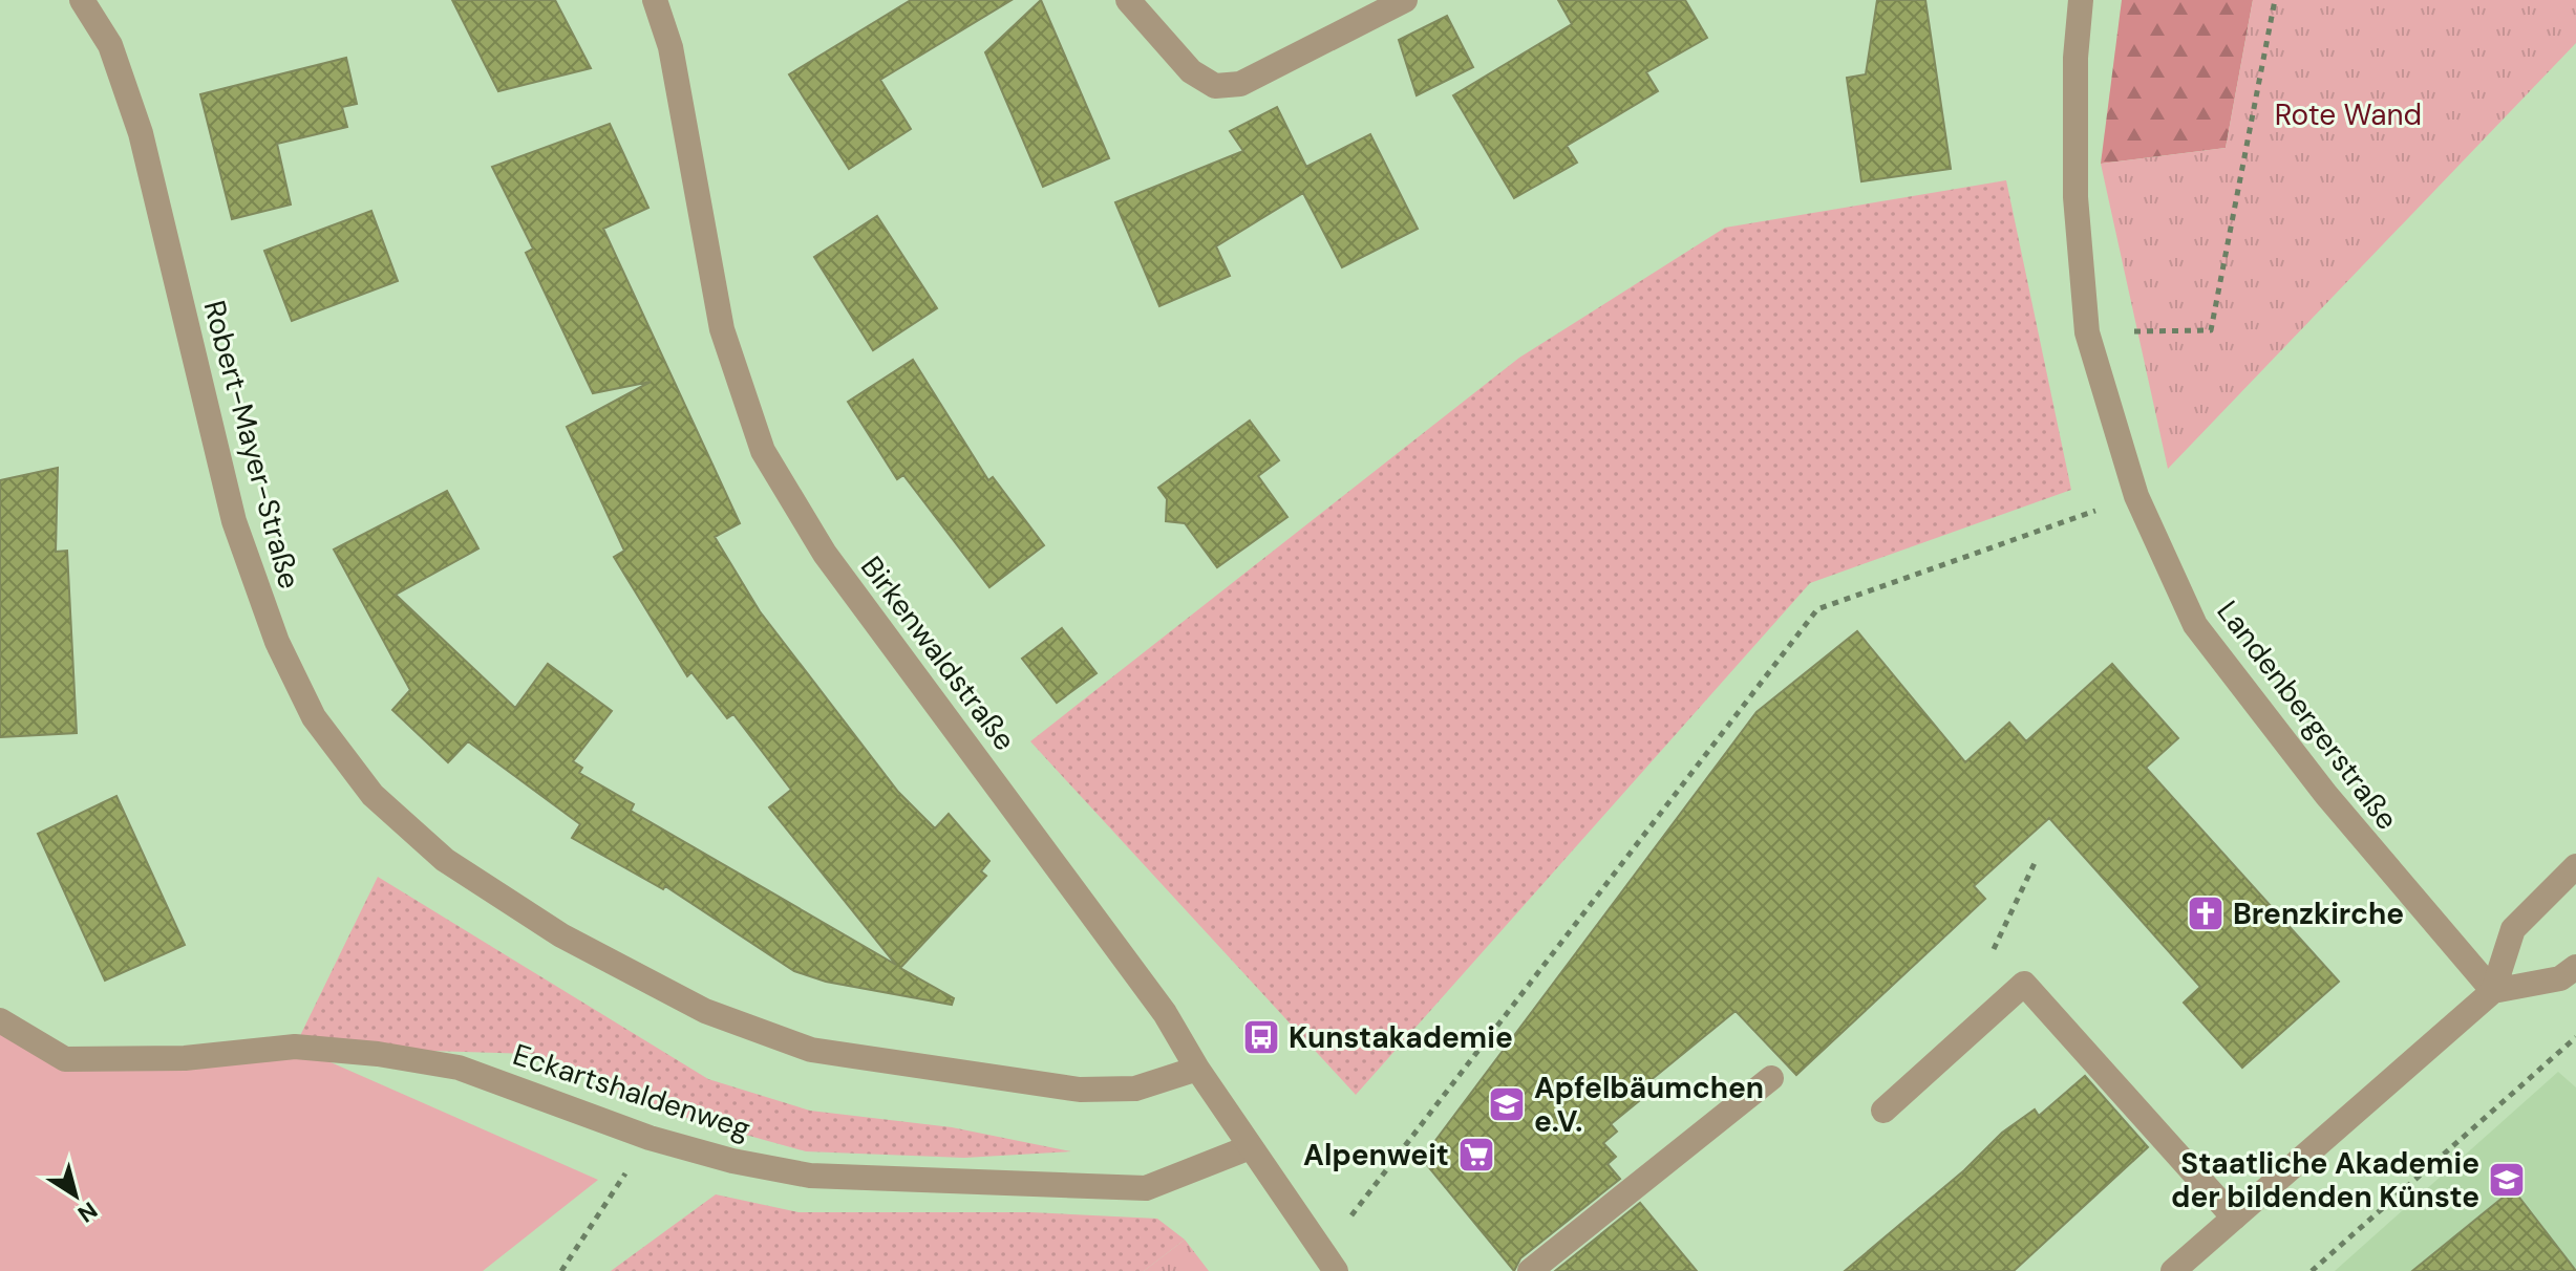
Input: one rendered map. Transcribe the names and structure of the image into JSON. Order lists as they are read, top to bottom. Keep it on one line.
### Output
{"streets":{"street":["Robert-Mayer-Straße","Birkenwaldstraße","Landenbergerstraße","Eckartshaldenweg"]},"crossings":[["Robert-Mayer-Straße","Birkenwaldstraße"],["Birkenwaldstraße","Eckartshaldenweg"]],"parks":["Rote Wand"],"places":{"church":["Brenzkirche"],"bus stop":["Kunstakademie"],"school or university":["Apfelbäumchen e.V.","Staatliche Akademie der bildenden Künste"],"supermarket":["Alpenweit"]},"north":"bottom right"}
